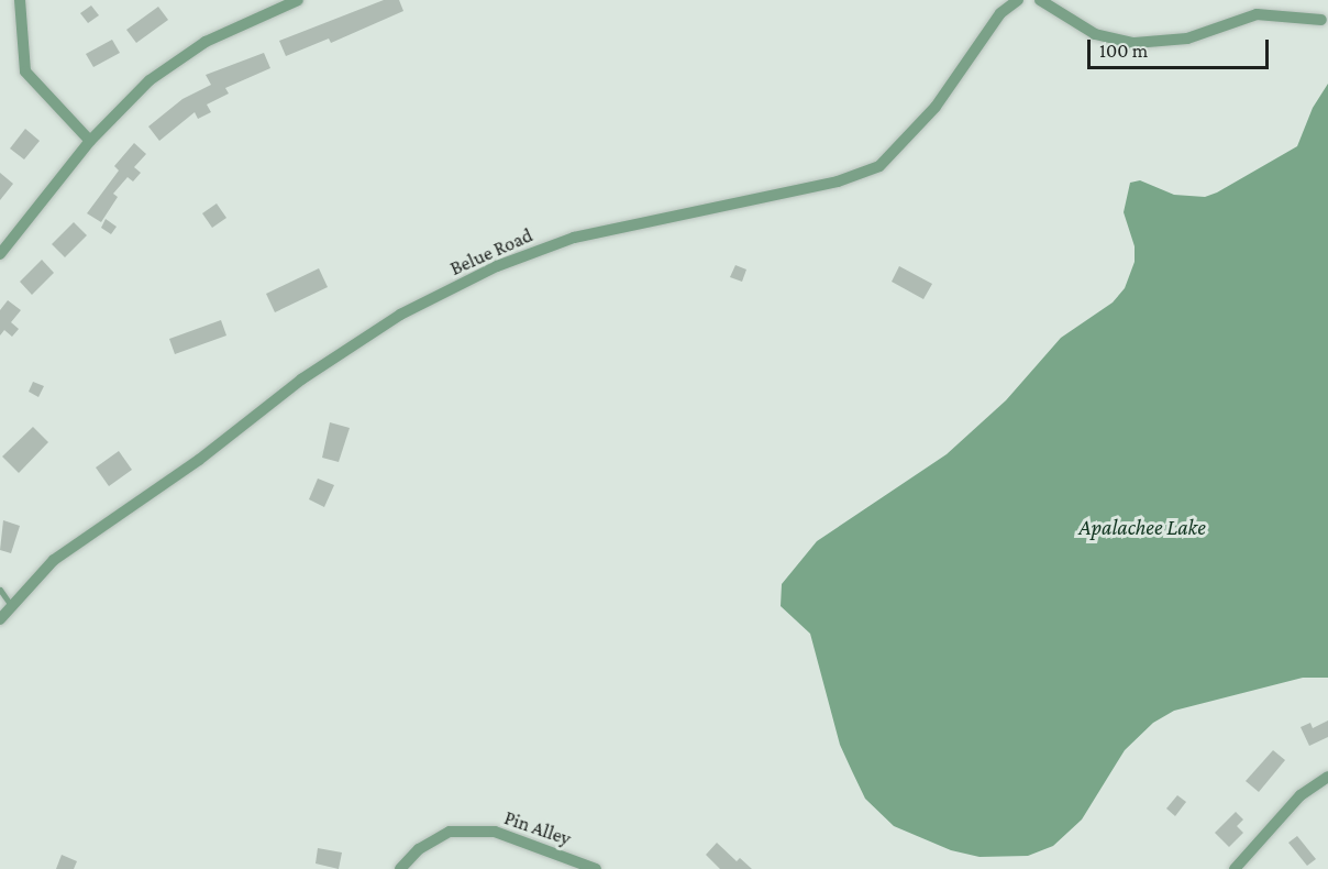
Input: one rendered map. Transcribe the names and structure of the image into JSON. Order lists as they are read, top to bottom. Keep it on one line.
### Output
{"streets":{"street":["Belue Road","Pin Alley"]},"water":["Apalachee Lake"],"scale_bar":"100 m"}
